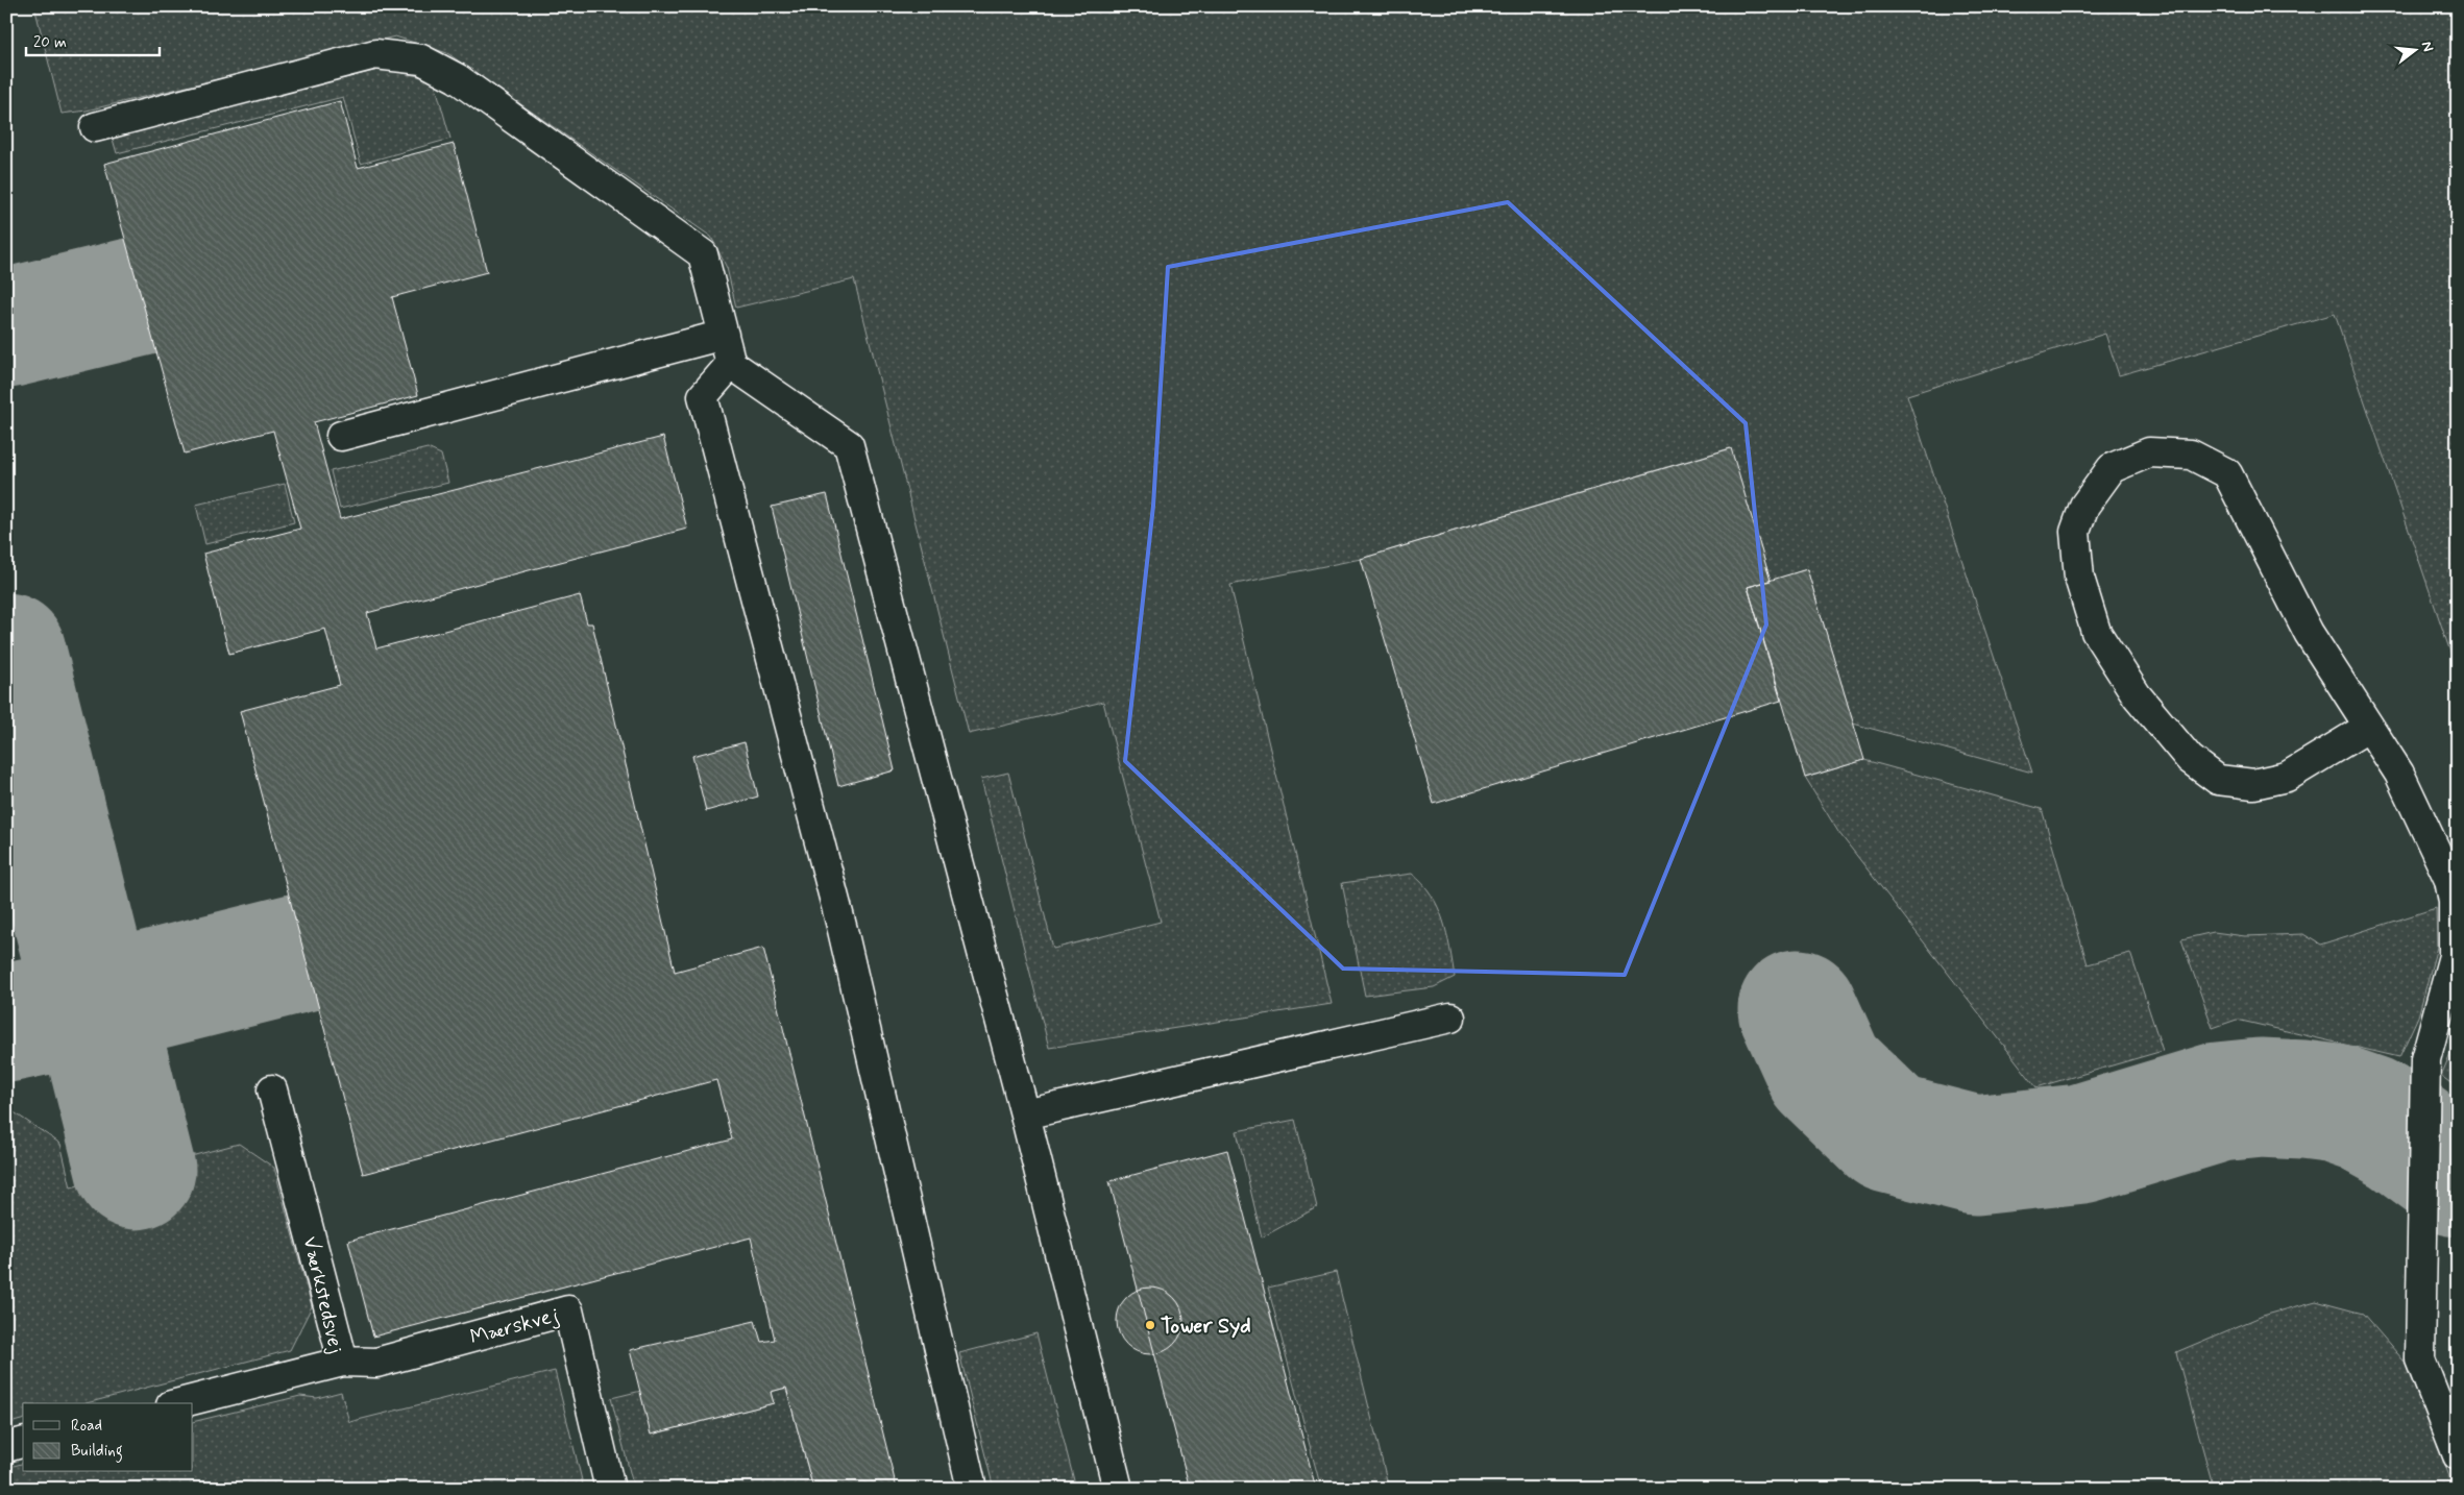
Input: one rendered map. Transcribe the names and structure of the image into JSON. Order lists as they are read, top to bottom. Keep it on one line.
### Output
{"streets":{"lane":["Værkstedsvej","Mærskvej"]},"crossings":[["Værkstedsvej","Mærskvej"]],"places":["Tower Syd"],"legend":["Road","Building"],"scale_bar":"20 m","north":"right"}
